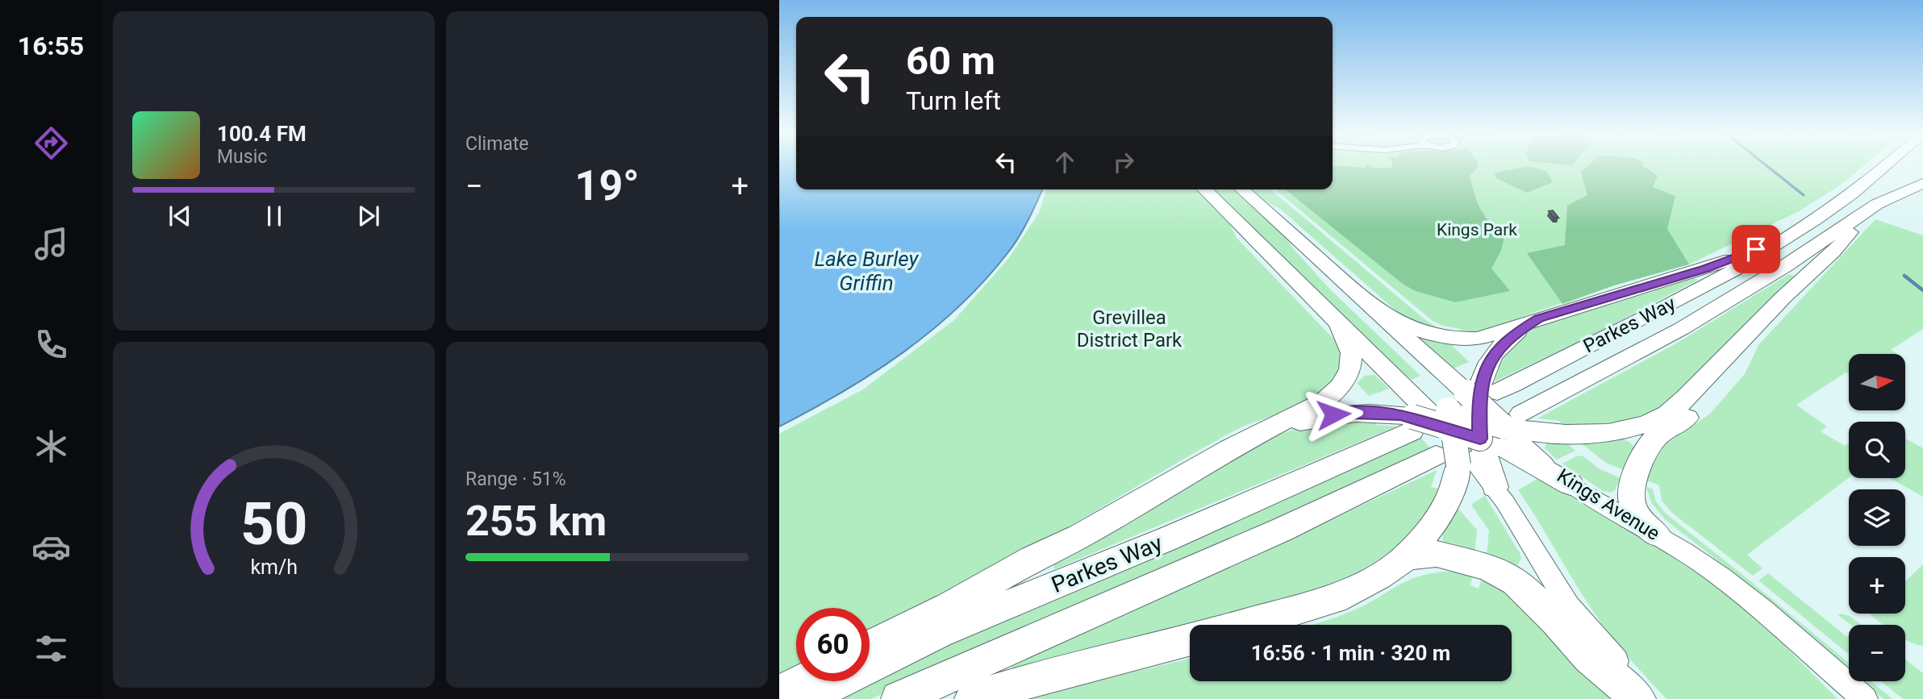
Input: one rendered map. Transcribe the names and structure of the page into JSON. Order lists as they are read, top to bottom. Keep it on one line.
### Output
{"streets":{"main road":["Parkes Way"],"street":["Kings Avenue"]},"water":["Lake Burley Griffin"],"parks":["Kings Park","Grevillea District Park"],"north":"right","page":{"tabs":"16:55","tile":["Climate",["Range · 51%","255 km"]],"turn":["60 m","Turn left"],"song":["100.4 FM","Music"],"heat":["−","19°","+"],"map_buttons":["+","−"],"limit":"60","trip":"16:56 · 1 min · 320 m","gauge":["50","km/h"]}}
